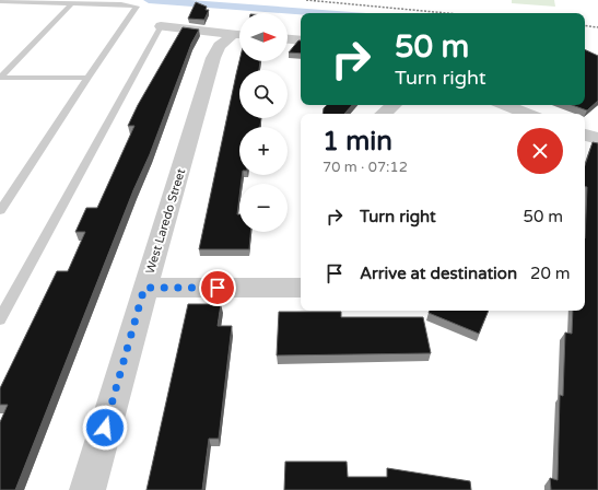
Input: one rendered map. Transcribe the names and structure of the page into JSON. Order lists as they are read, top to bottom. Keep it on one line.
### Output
{"streets":{"street":["West Laredo Street"]},"north":"right","page":{"map_buttons":["+","−"],"turn":["50 m","Turn right"],"heading":["1 min","70 m · 07:12"],"list":[{"name":"Turn right","value":"50 m"},{"name":"Arrive at destination","value":"20 m"}]}}
